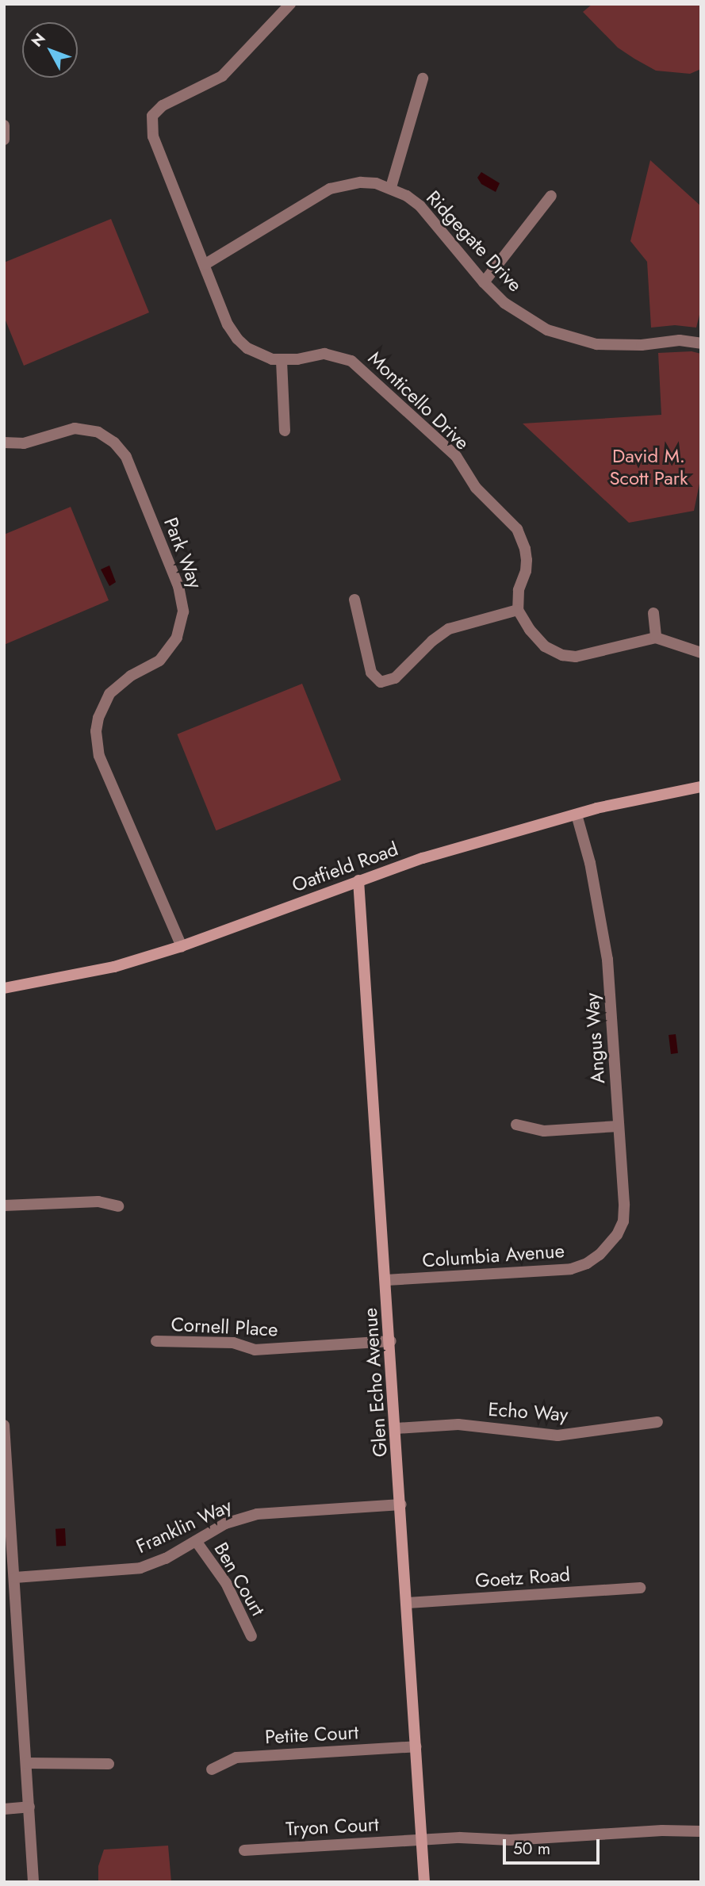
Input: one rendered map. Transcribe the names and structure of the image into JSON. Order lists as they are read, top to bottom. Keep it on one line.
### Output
{"streets":{"street":["Ridgegate Drive","Monticello Drive","Park Way","Oatfield Road","Angus Way","Columbia Avenue","Cornell Place","Glen Echo Avenue","Echo Way","Franklin Way","Goetz Road","Ben Court","Petite Court","Tryon Court"]},"crossings":[["Ridgegate Drive","Monticello Drive"],["Park Way","Oatfield Road"],["Oatfield Road","Angus Way"],["Oatfield Road","Glen Echo Avenue"],["Angus Way","Columbia Avenue"],["Columbia Avenue","Glen Echo Avenue"],["Cornell Place","Glen Echo Avenue"],["Glen Echo Avenue","Echo Way"],["Glen Echo Avenue","Franklin Way"],["Glen Echo Avenue","Goetz Road"],["Glen Echo Avenue","Petite Court"],["Glen Echo Avenue","Tryon Court"],["Franklin Way","Ben Court"]],"parks":["David M. Scott Park"],"scale_bar":"50 m","north":"top left"}
